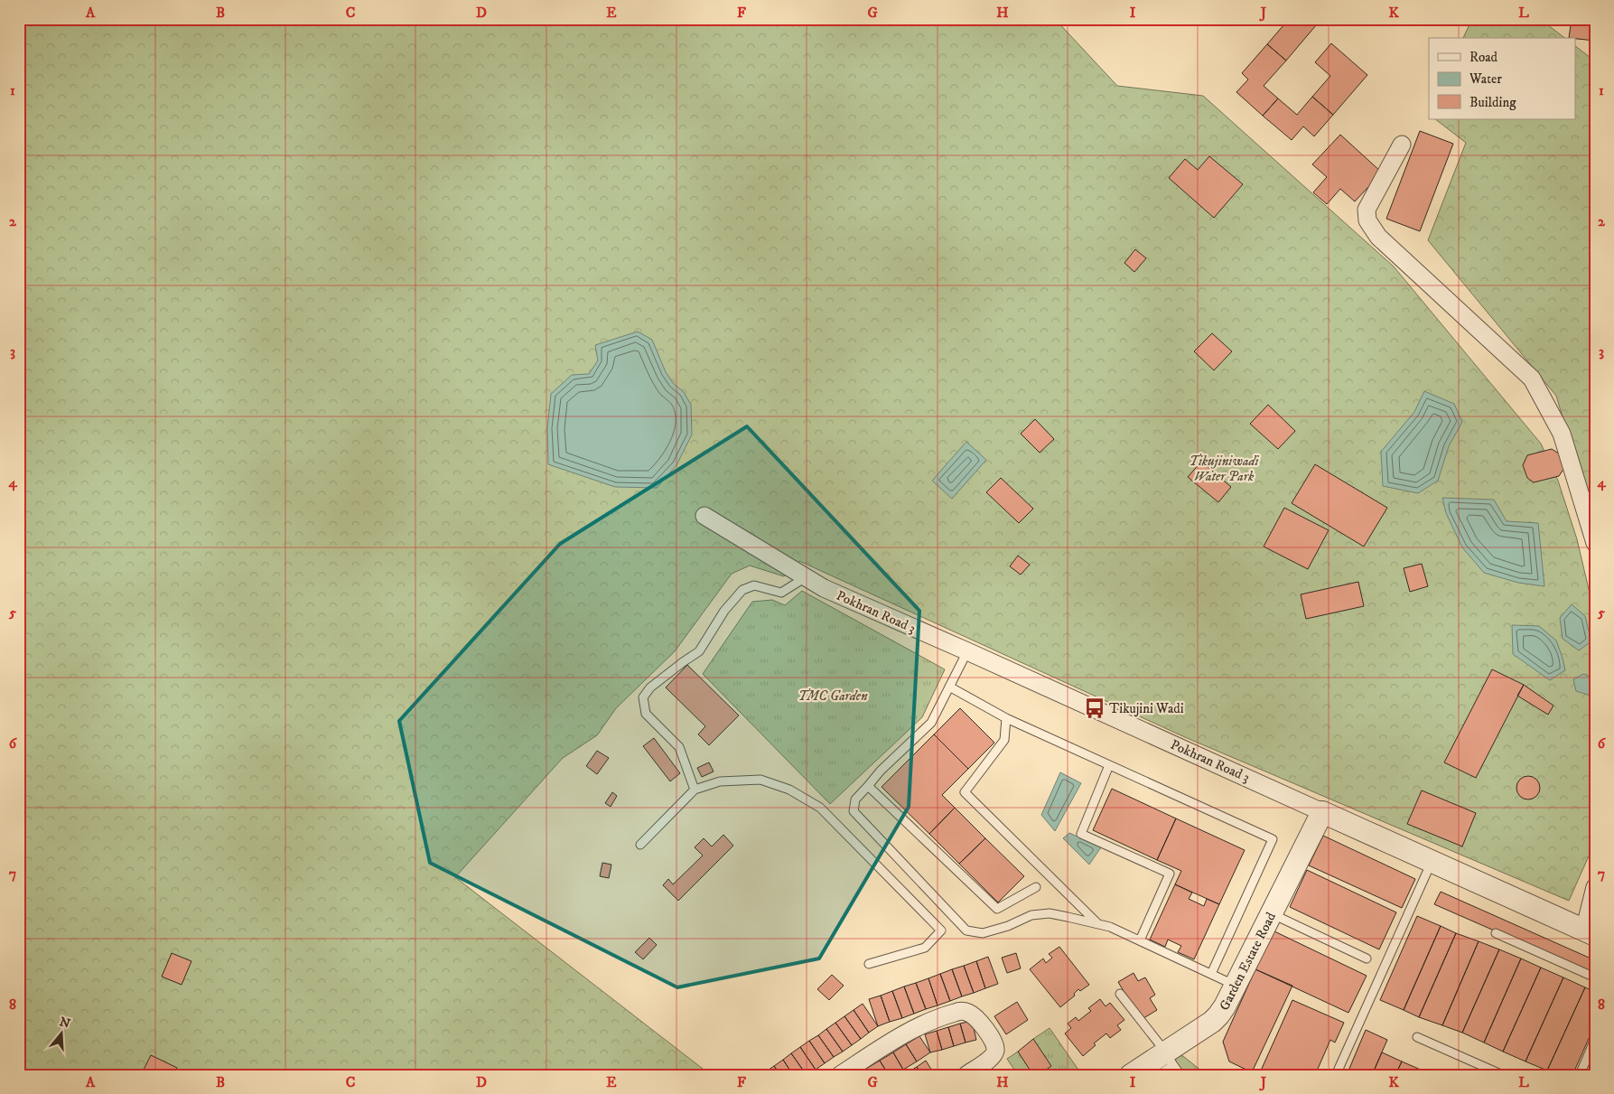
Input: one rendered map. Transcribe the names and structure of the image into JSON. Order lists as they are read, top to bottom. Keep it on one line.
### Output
{"streets":{"street":["Pokhran Road 3","Garden Estate Road"]},"crossings":[["Pokhran Road 3","Garden Estate Road"]],"parks":["Tikujiniwadi Water Park","TMC Garden"],"places":{"bus stop":["Tikujini Wadi"]},"legend":["Road","Water","Building"],"north":"top","grid":{"columns":["A","B","C","D","E","F","G","H","I","J","K","L"],"rows":["1","2","3","4","5","6","7","8"]}}
